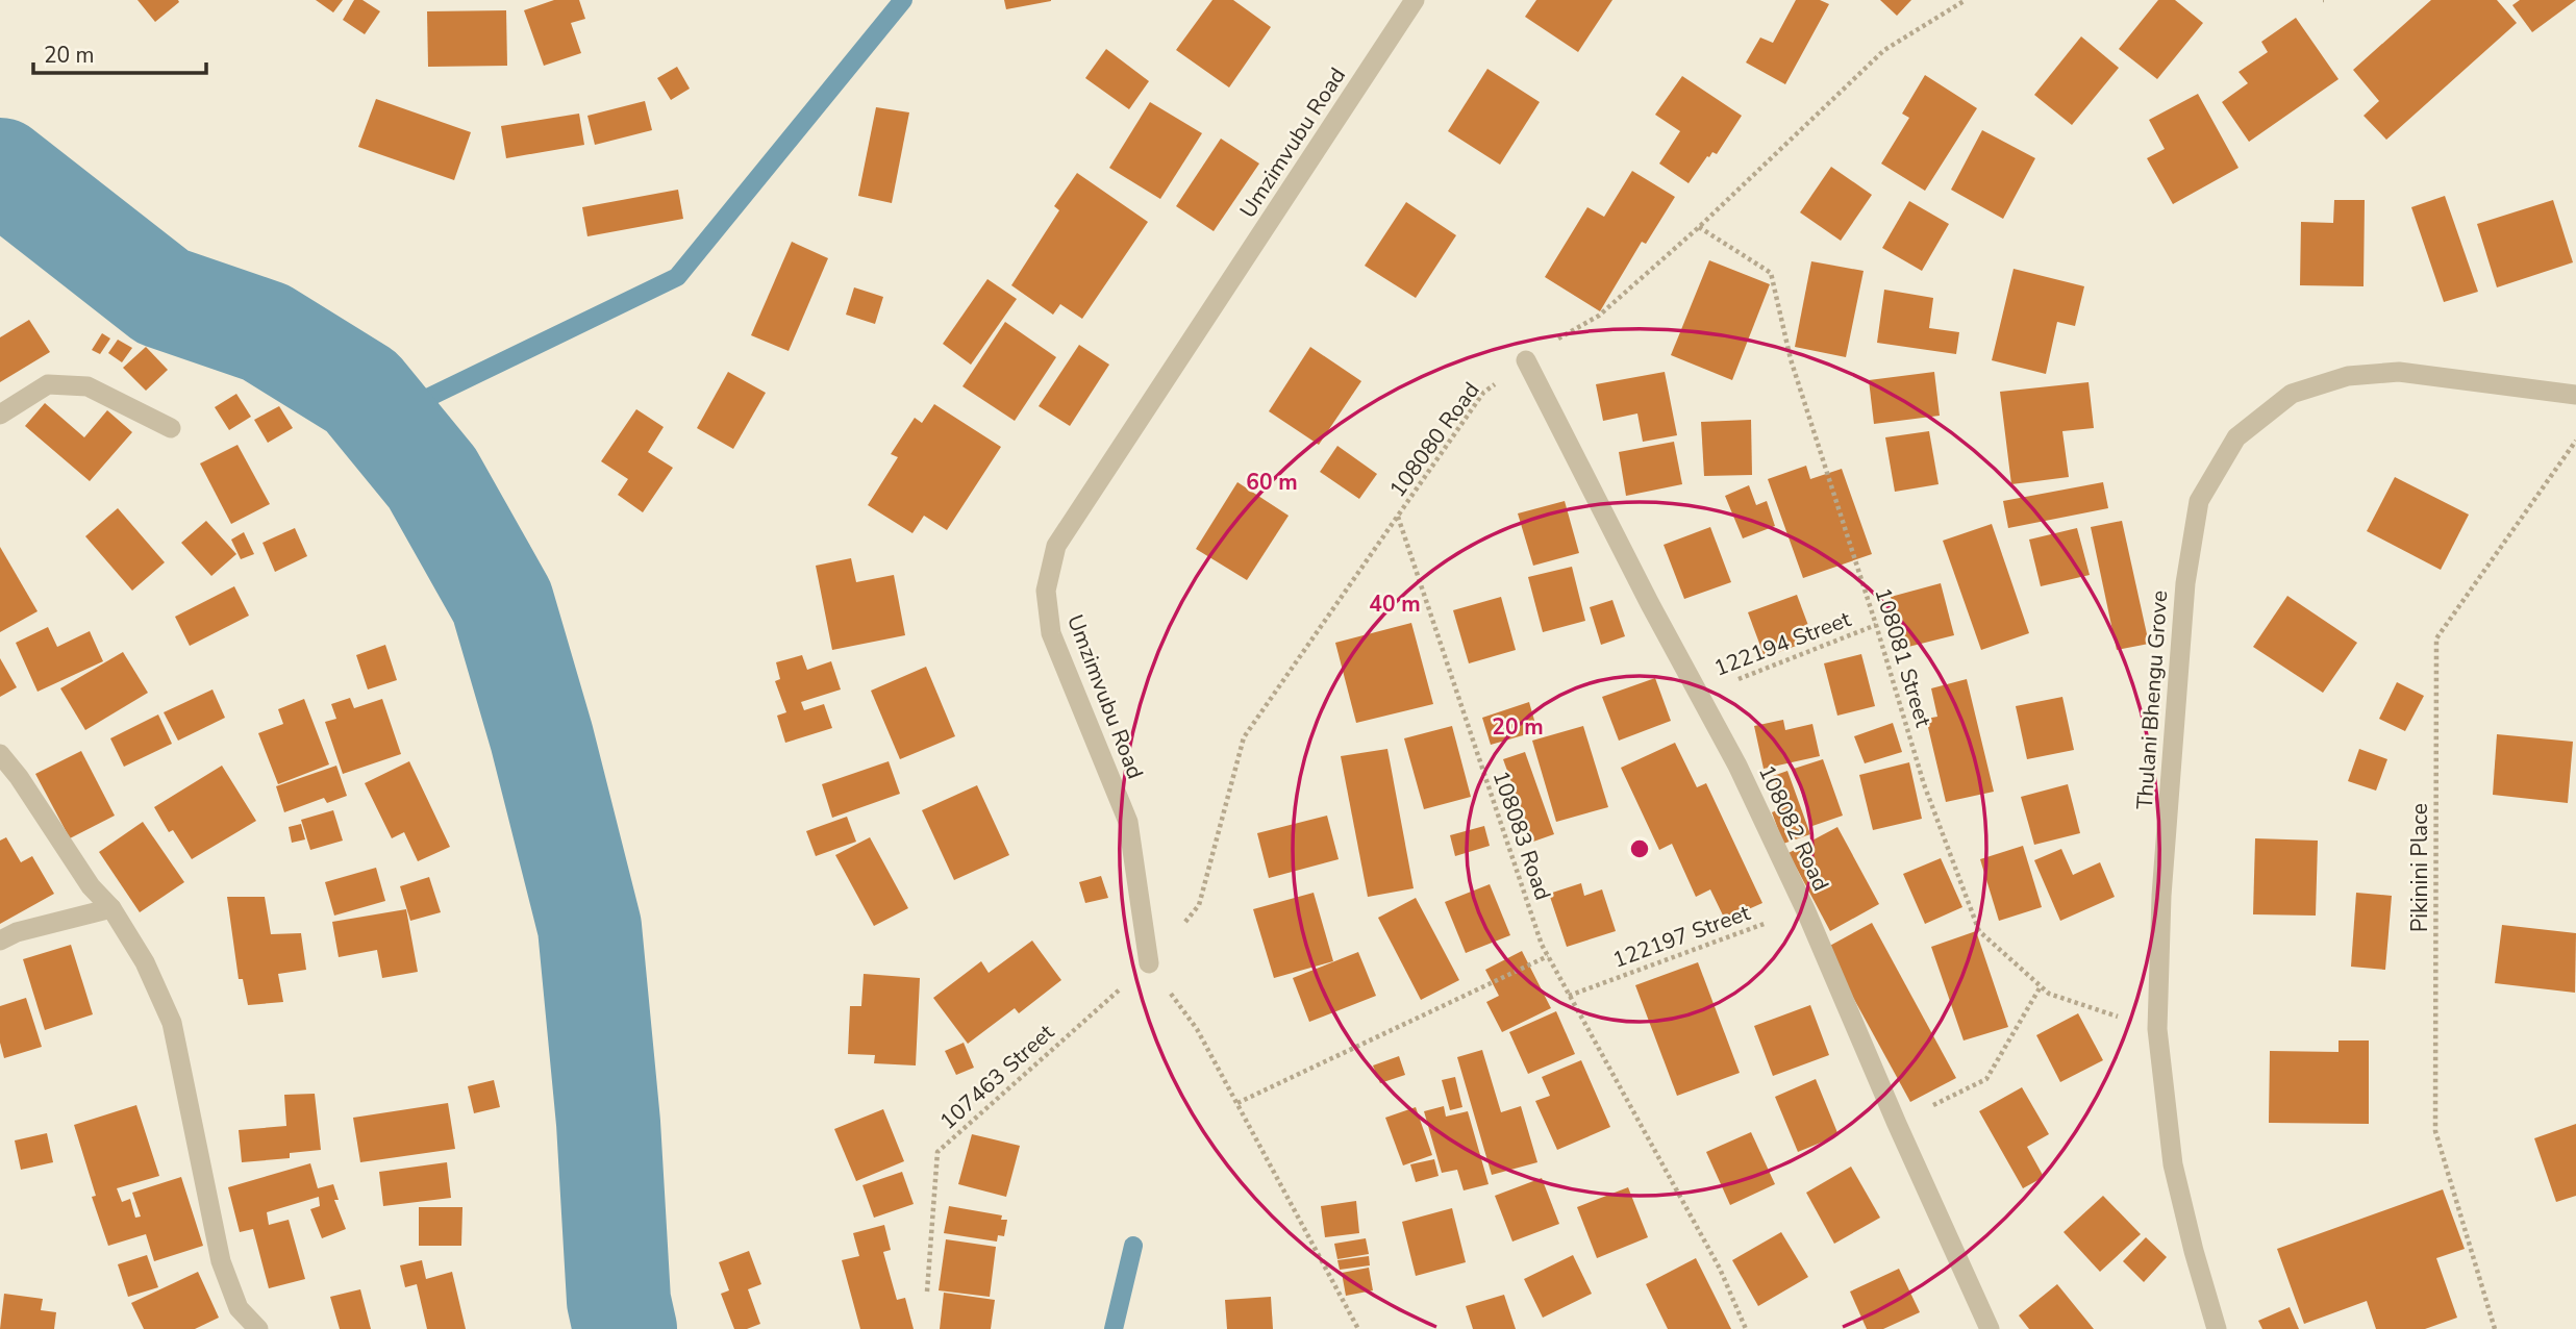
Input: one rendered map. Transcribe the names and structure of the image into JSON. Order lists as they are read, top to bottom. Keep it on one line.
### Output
{"streets":{"street":["Umzimvubu Road","Thulani Bhengu Grove","108082 Road"],"path":["108080 Road","122194 Street","108081 Street","108083 Road","Pikinini Place","122197 Street","107463 Street"]},"crossings":[["Umzimvubu Road","108080 Road"],["Umzimvubu Road","107463 Street"],["108080 Road","108081 Street"],["108080 Road","108082 Road"],["108080 Road","108083 Road"],["108080 Road","107463 Street"],["122194 Street","108081 Street"],["122194 Street","108082 Road"],["108081 Street","Thulani Bhengu Grove"],["108082 Road","122197 Street"],["108083 Road","122197 Street"]],"scale_bar":"20 m","rings":["60 m","40 m","20 m"]}
